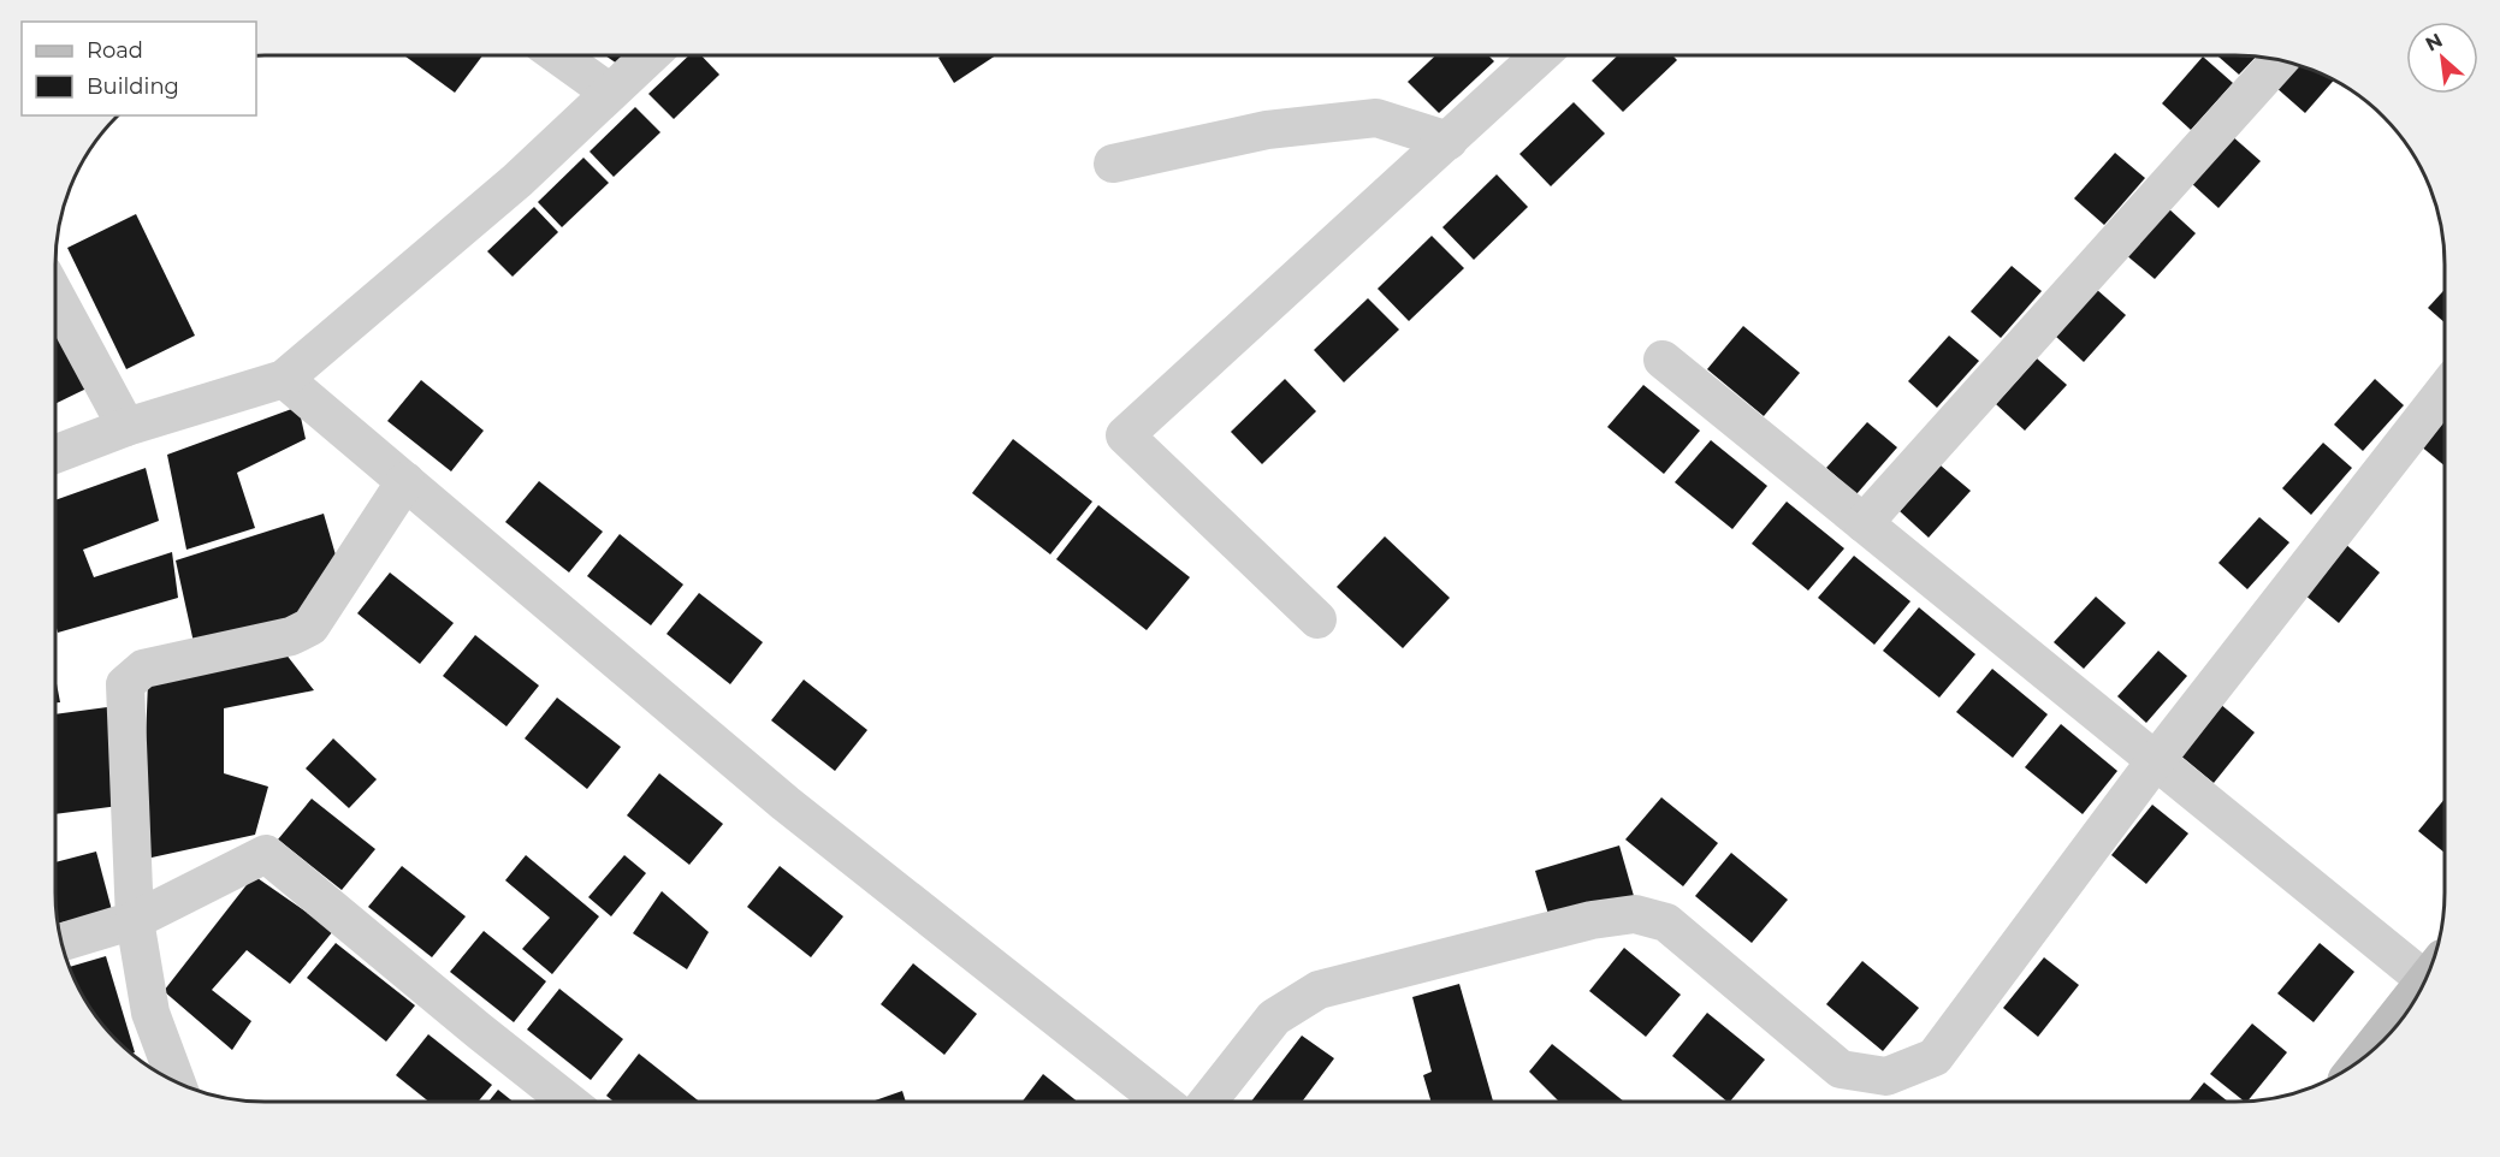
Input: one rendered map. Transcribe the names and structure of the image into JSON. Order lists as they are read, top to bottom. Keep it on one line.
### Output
{"legend":["Road","Building"],"north":"top left"}
